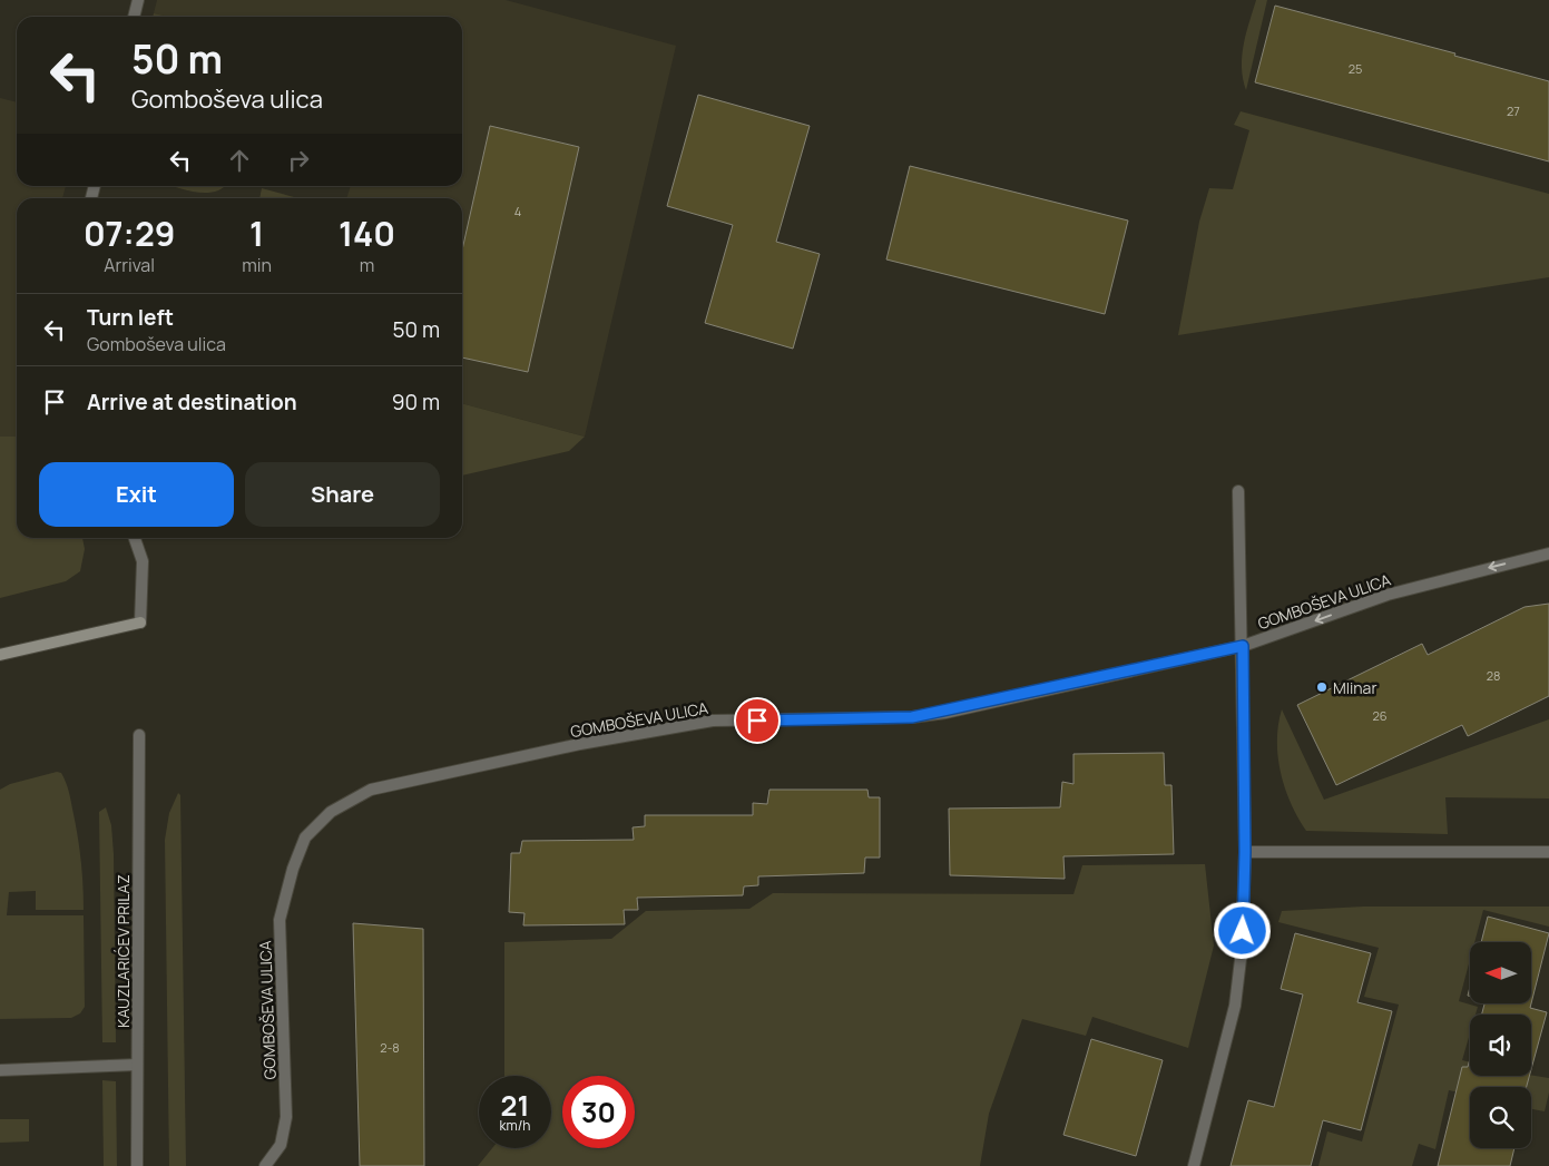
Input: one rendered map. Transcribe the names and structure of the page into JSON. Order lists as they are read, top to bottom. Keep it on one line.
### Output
{"streets":{"street":["GOMBOŠEVA ULICA","KAUZLARIĆEV PRILAZ"]},"places":["Mlinar"],"house_numbers":["25","27","4","28","26","2-8"],"north":"left","page":{"turn":["50 m","Gomboševa ulica"],"eta":["07:29","Arrival","1","min","140","m"],"list":[{"name":"Turn left","note":"Gomboševa ulica","value":"50 m"},{"name":"Arrive at destination","value":"90 m"}],"buttons":["Exit","Share"],"speed":"21 km/h","limit":"30"}}
